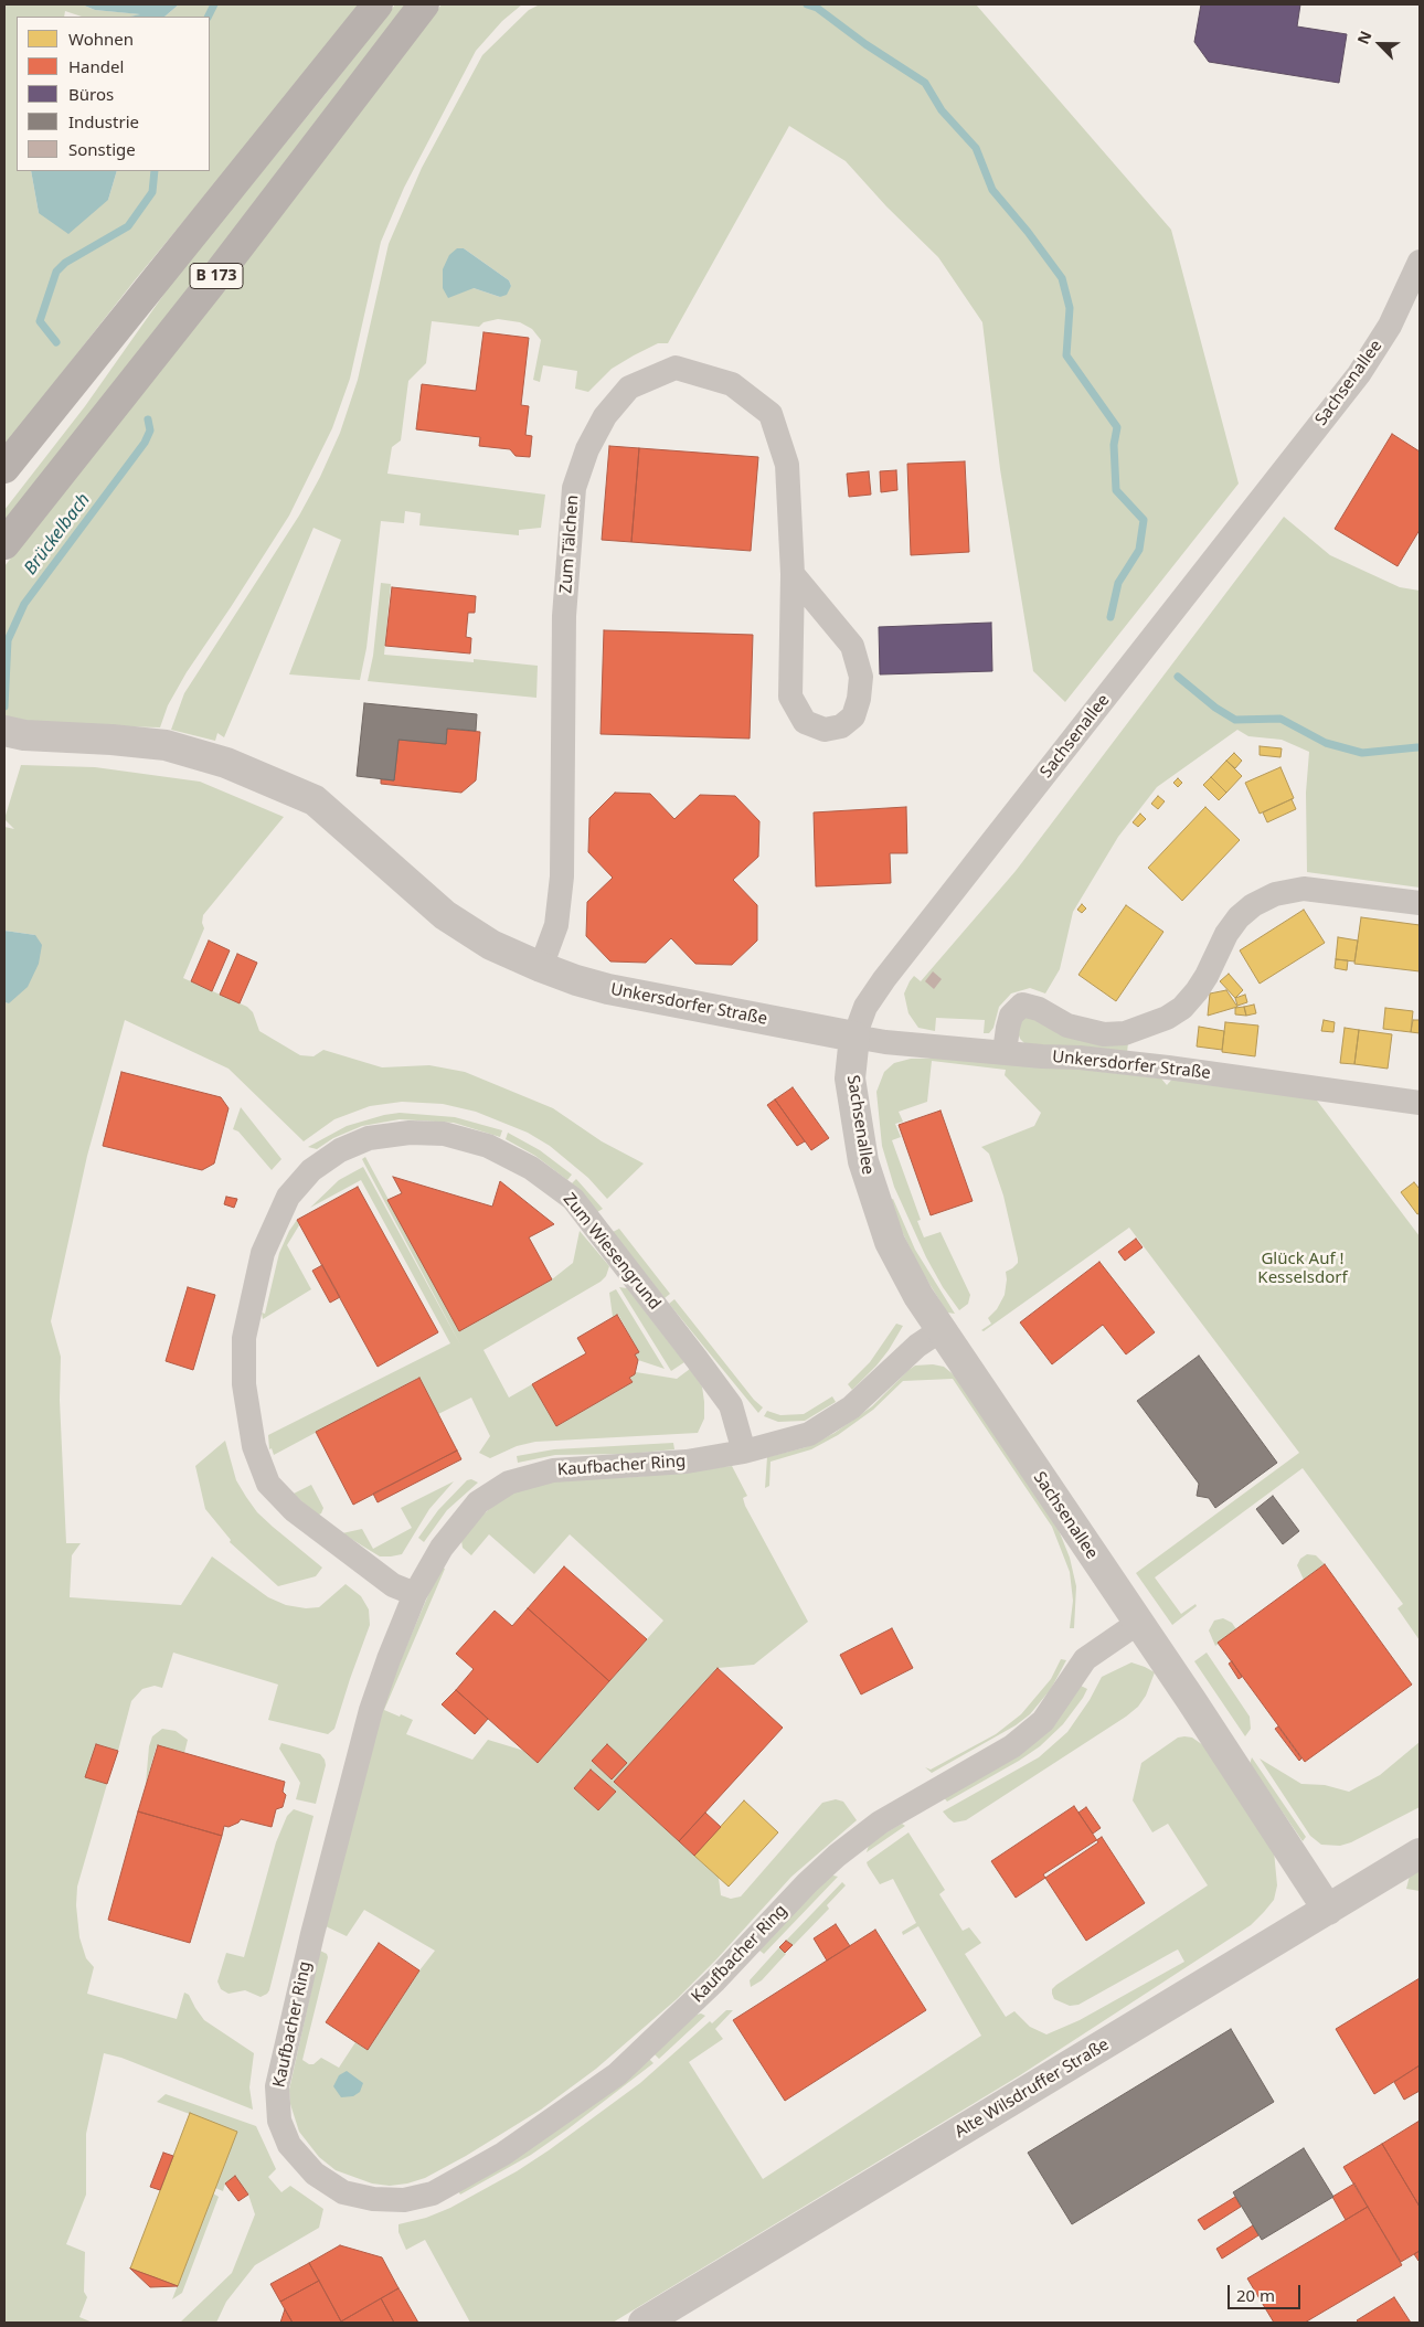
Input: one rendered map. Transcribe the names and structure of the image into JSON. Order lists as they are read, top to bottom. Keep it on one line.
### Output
{"streets":{"main road":["B 173"],"street":["Sachsenallee","Zum Tälchen","Unkersdorfer Straße","Zum Wiesengrund","Kaufbacher Ring","Alte Wilsdruffer Straße"]},"crossings":[["Sachsenallee","Unkersdorfer Straße"],["Sachsenallee","Kaufbacher Ring"],["Sachsenallee","Alte Wilsdruffer Straße"],["Zum Tälchen","Unkersdorfer Straße"],["Zum Wiesengrund","Kaufbacher Ring"]],"water":["Brückelbach"],"parks":["Glück Auf ! Kesselsdorf"],"legend":["Wohnen","Handel","Büros","Industrie","Sonstige"],"scale_bar":"20 m","north":"top left"}
